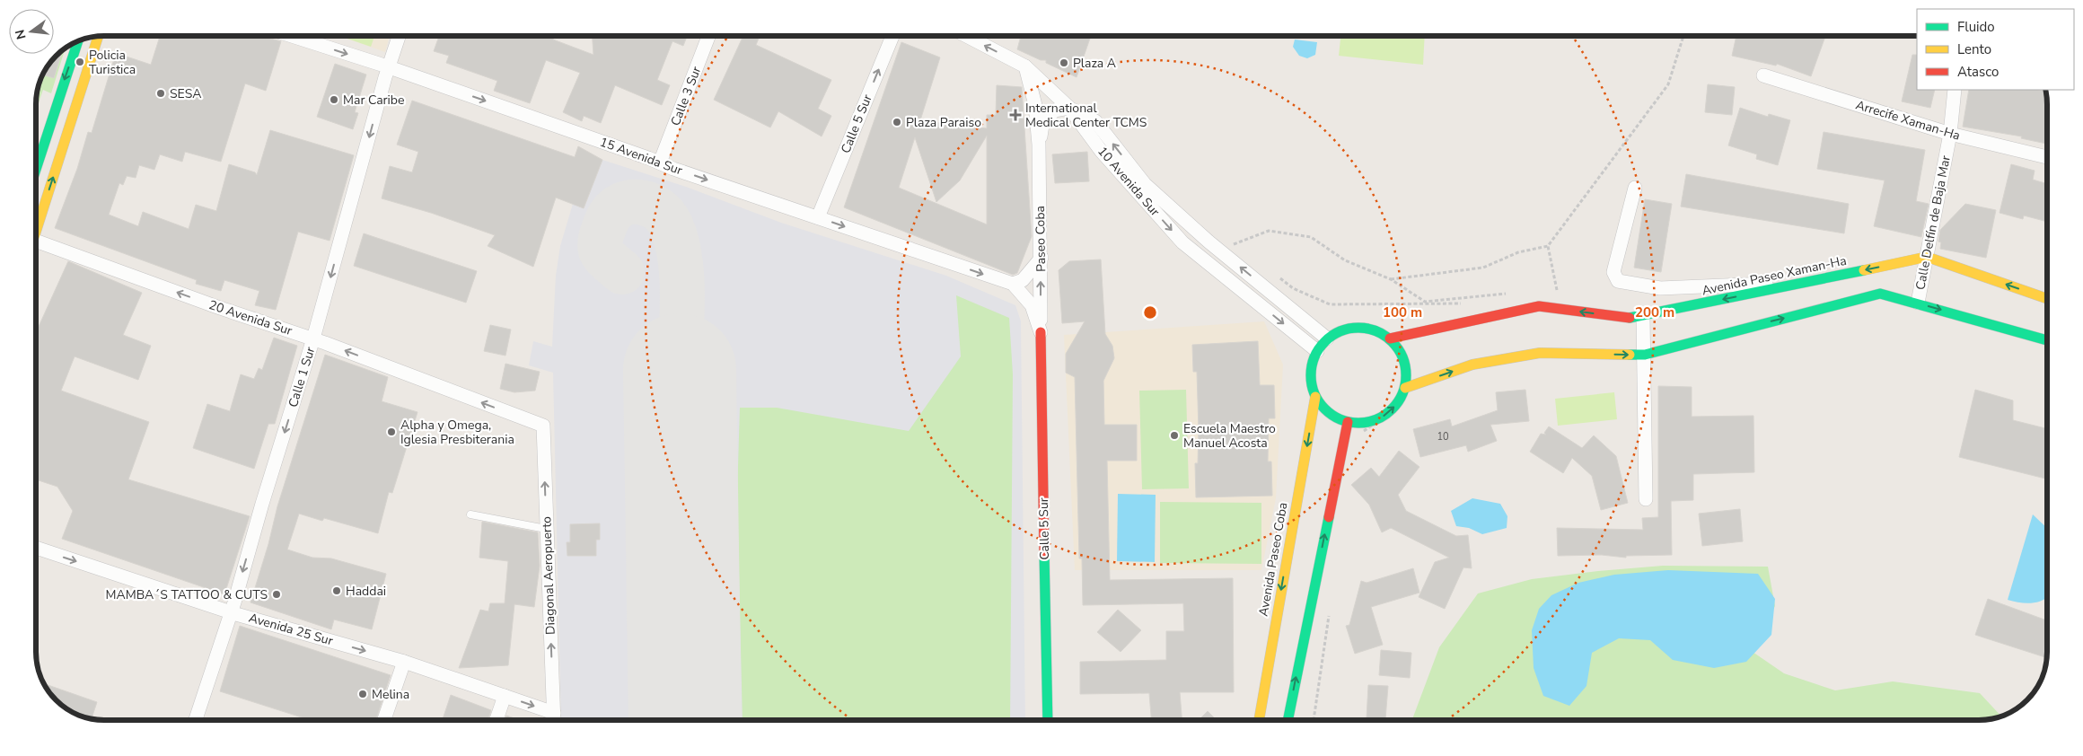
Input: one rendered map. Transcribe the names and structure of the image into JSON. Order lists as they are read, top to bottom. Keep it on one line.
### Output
{"streets":{"main road":["Calle 5 Sur","Avenida Paseo Xaman-Ha","Avenida Paseo Coba"],"street":["Calle 3 Sur","Arrecife Xaman-Ha","15 Avenida Sur","10 Avenida Sur","Calle Delfín de Baja Mar","Paseo Coba","20 Avenida Sur","Calle 1 Sur","Diagonal Aeropuerto","Avenida 25 Sur"]},"crossings":[["Calle 3 Sur","15 Avenida Sur"],["Arrecife Xaman-Ha","Calle Delfín de Baja Mar"],["Calle 5 Sur","15 Avenida Sur"],["Calle 5 Sur","Paseo Coba"],["15 Avenida Sur","Calle 1 Sur"],["10 Avenida Sur","Paseo Coba"],["10 Avenida Sur","Avenida Paseo Xaman-Ha"],["10 Avenida Sur","Avenida Paseo Coba"],["Calle Delfín de Baja Mar","Avenida Paseo Xaman-Ha"],["Avenida Paseo Xaman-Ha","Avenida Paseo Coba"],["20 Avenida Sur","Calle 1 Sur"],["20 Avenida Sur","Diagonal Aeropuerto"],["Calle 1 Sur","Avenida 25 Sur"],["Diagonal Aeropuerto","Avenida 25 Sur"]],"one_way":["15 Avenida Sur","20 Avenida Sur","Calle 1 Sur","Diagonal Aeropuerto","Avenida 25 Sur"],"places":{"other":["Policia Turistica","Plaza A","SESA","Mar Caribe","Plaza Paraiso","Alpha y Omega, Iglesia Presbiterania","Escuela Maestro Manuel Acosta","Haddai","MAMBA´S TATTOO & CUTS","Melina"],"health":["International Medical Center TCMS"]},"house_numbers":["10"],"legend":["Fluido","Lento","Atasco"],"north":"left","rings":["100 m","200 m"]}
